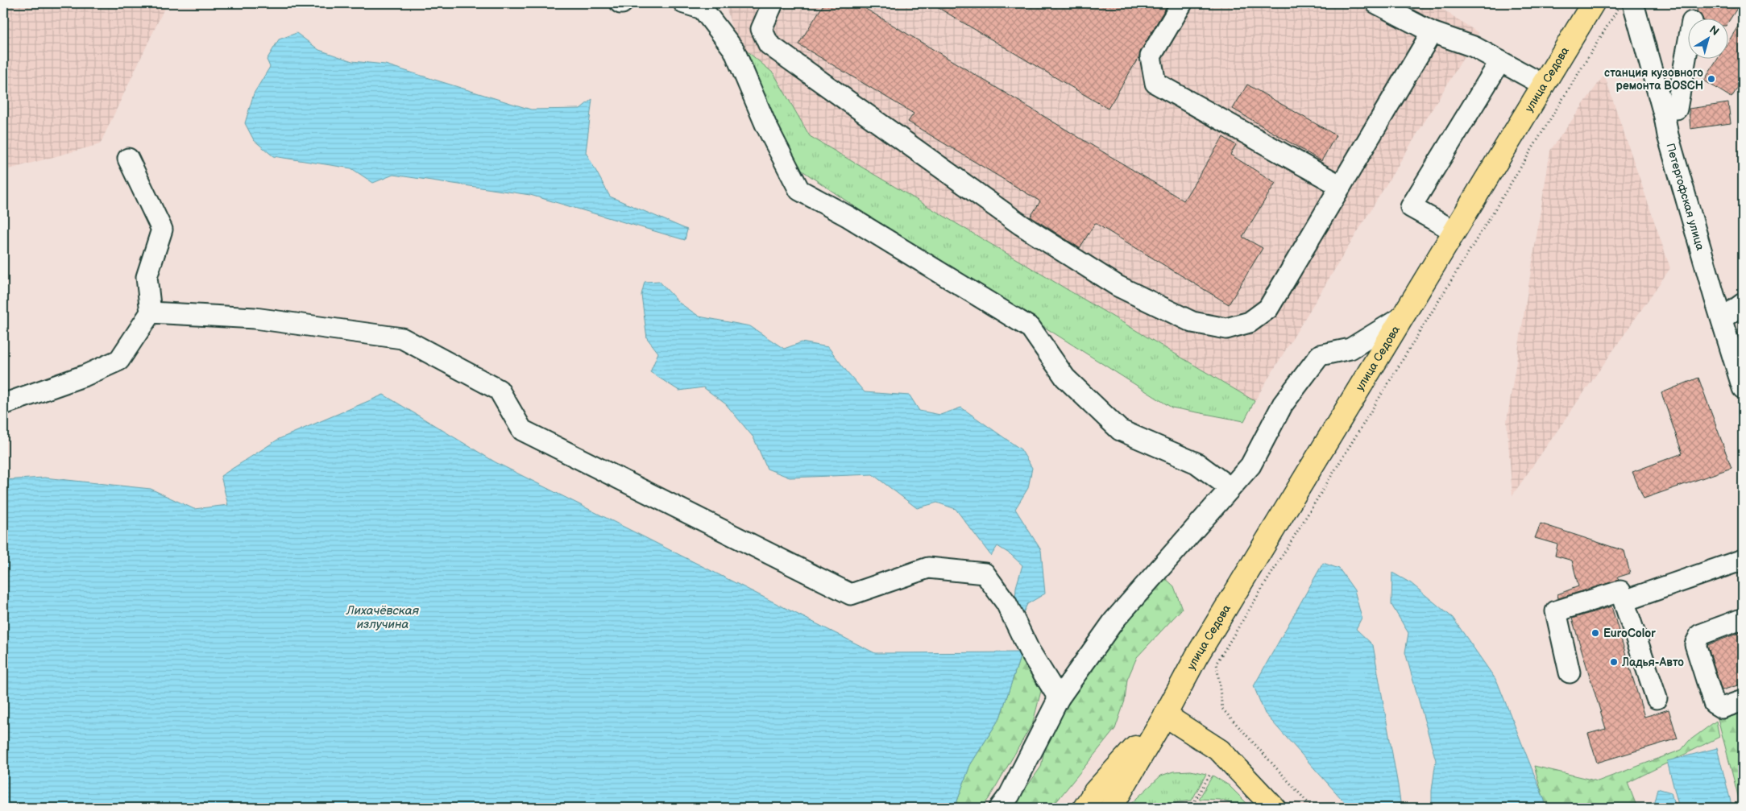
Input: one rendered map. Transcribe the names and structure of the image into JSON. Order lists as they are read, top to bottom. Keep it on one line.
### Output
{"streets":{"main road":["улица Седова"],"street":["Петергофская улица"]},"water":["Лихачёвская излучина"],"places":["станция кузовного ремонта BOSCH","EuroColor","Ладья-Авто"],"north":"top right"}
